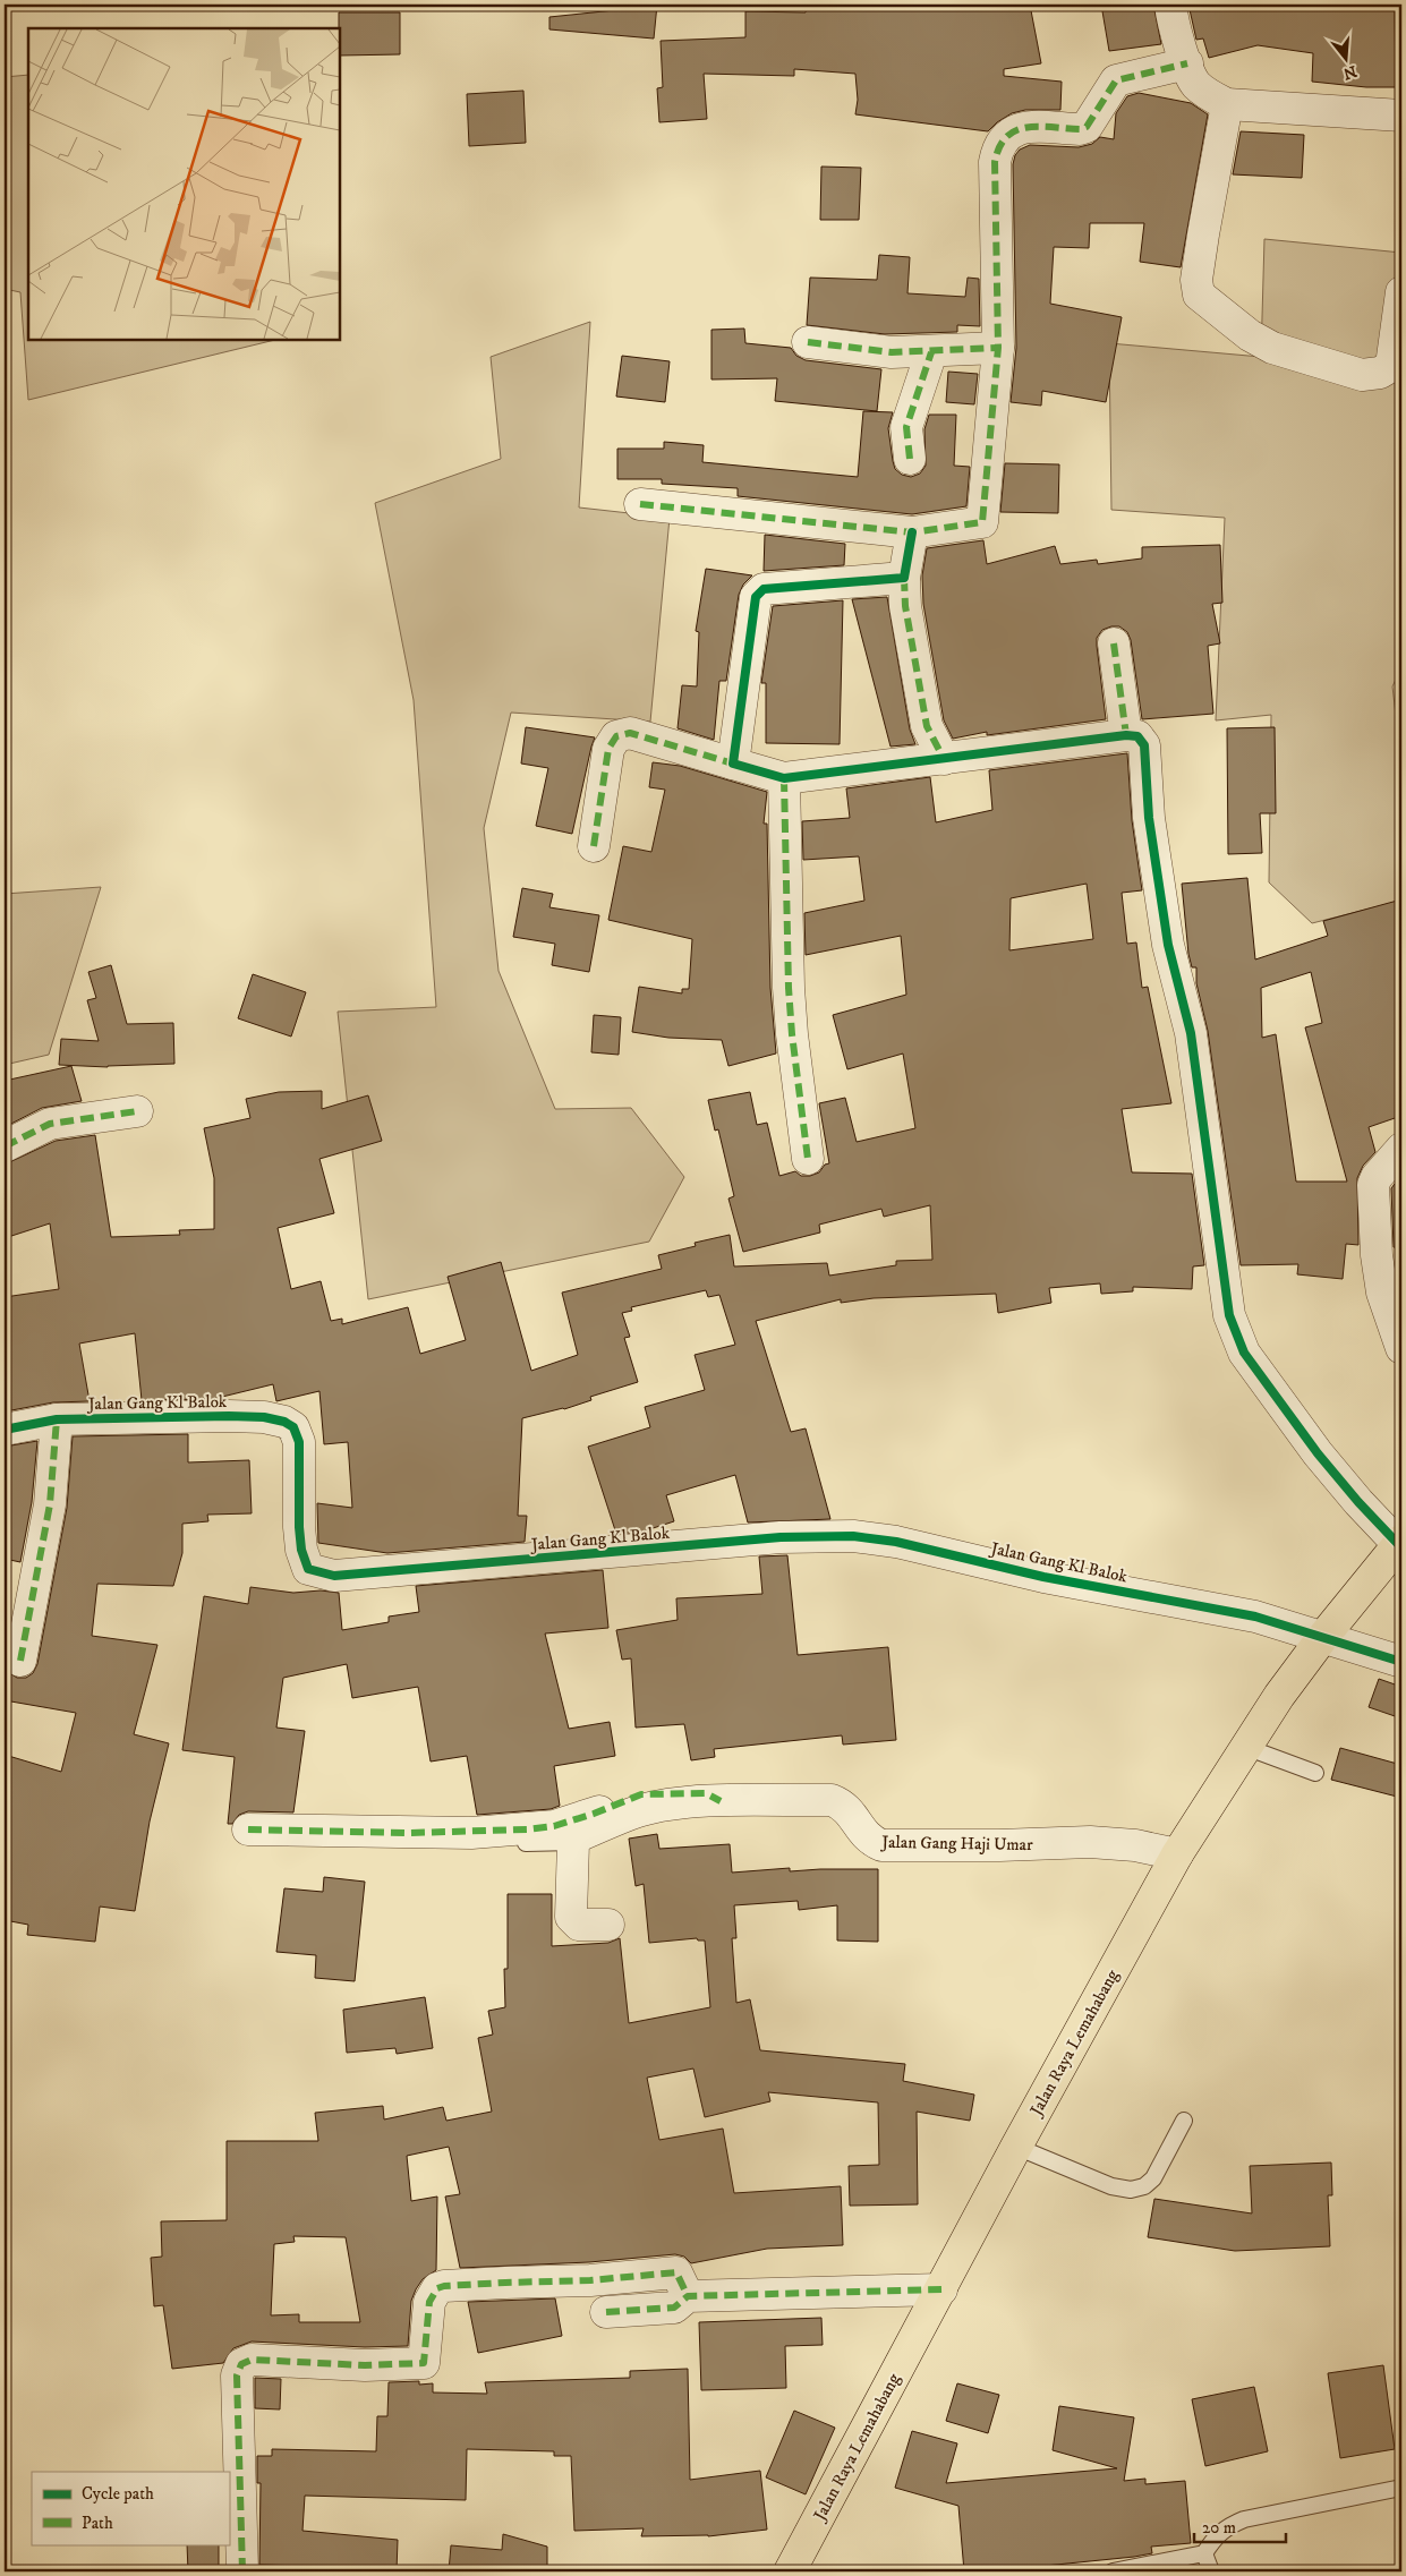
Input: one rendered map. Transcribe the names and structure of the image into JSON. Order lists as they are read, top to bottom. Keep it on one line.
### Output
{"streets":{"main road":["Jalan Raya Lemahabang"],"street":["Jalan Gang Kl Balok","Jalan Gang Haji Umar"]},"crossings":[["Jalan Gang Kl Balok","Jalan Raya Lemahabang"],["Jalan Gang Haji Umar","Jalan Raya Lemahabang"]],"legend":["Cycle path","Path"],"scale_bar":"20 m","north":"bottom"}
